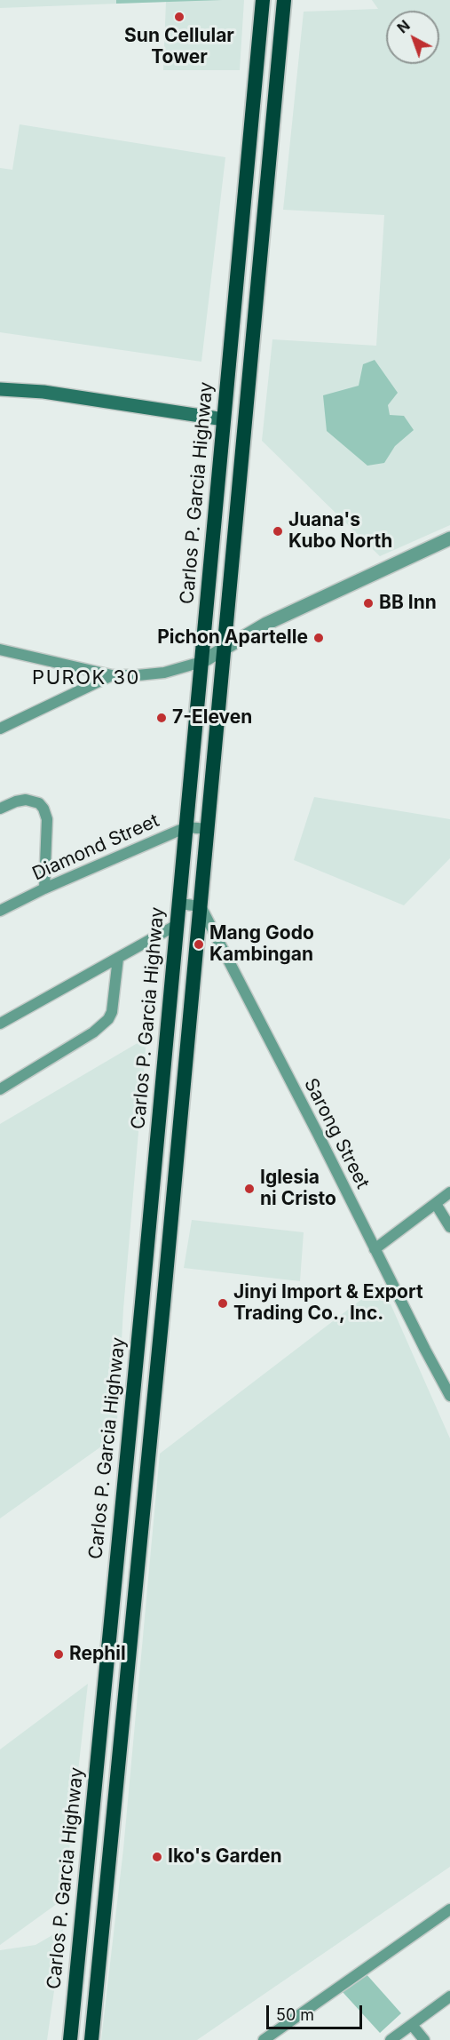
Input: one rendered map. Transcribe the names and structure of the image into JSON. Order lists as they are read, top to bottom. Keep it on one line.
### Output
{"streets":{"highway":["Carlos P. Garcia Highway"],"street":["Diamond Street","Sarong Street"]},"crossings":[["Carlos P. Garcia Highway","Diamond Street"]],"districts":["PUROK 30"],"places":["Sun Cellular Tower","Juana's Kubo North","BB Inn","Pichon Apartelle","7-Eleven","Mang Godo Kambingan","Iglesia ni Cristo","Jinyi Import & Export Trading Co., Inc.","Rephil","Iko's Garden"],"scale_bar":"50 m","north":"top left"}
